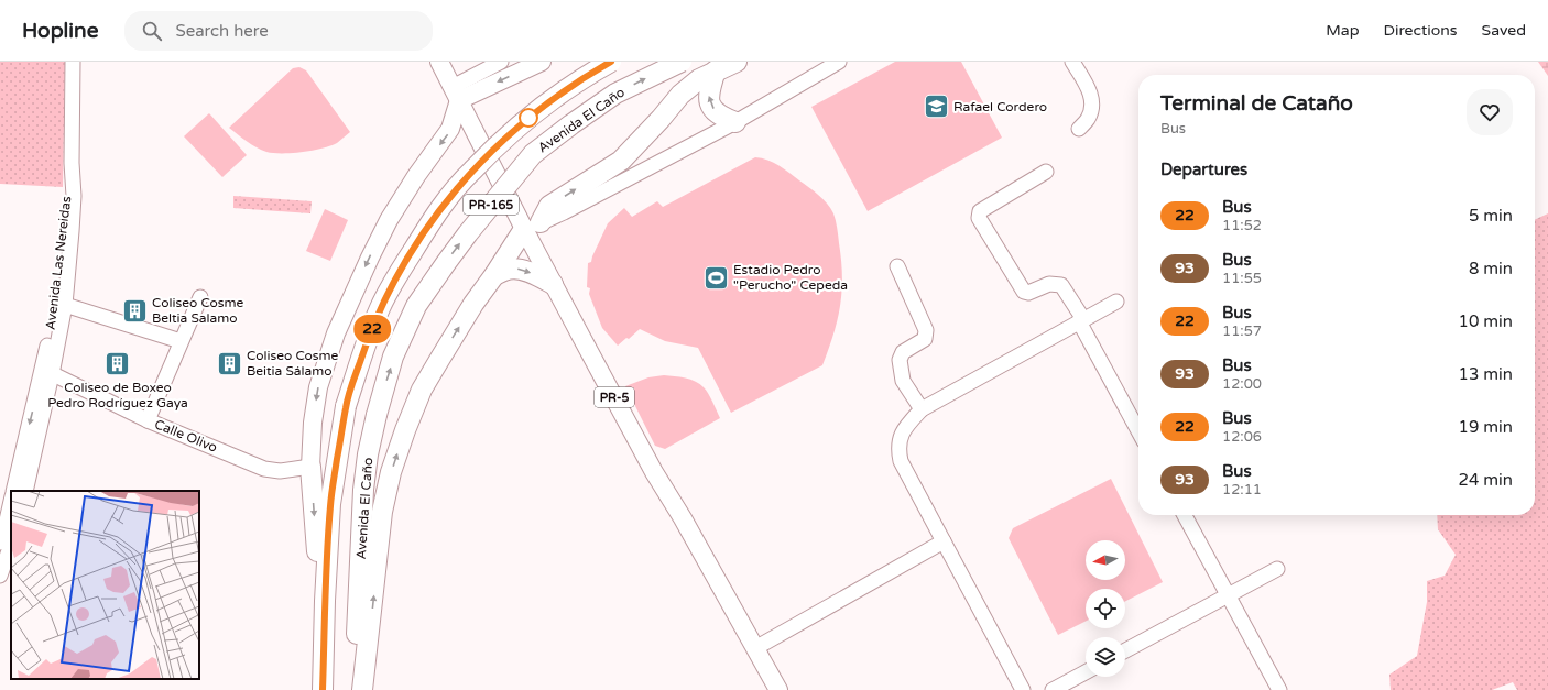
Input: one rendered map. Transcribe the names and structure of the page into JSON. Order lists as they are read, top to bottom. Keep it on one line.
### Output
{"streets":{"highway":["Avenida El Caño","PR-165"],"main road":["PR-5"],"street":["Avenida Las Nereidas","Calle Olivo"]},"crossings":[["Avenida Las Nereidas","Calle Olivo"]],"places":{"school or university":["Rafael Cordero"],"sports":["Estadio Pedro \"Perucho\" Cepeda"],"building":["Coliseo Cosme Beltia Salamo","Coliseo Cosme Beitia Sálamo","Coliseo de Boxeo Pedro Rodríguez Gaya"]},"lines":["bus line 22"],"north":"left","page":{"header":"Hopline","search":"Search here","nav":["Map","Directions","Saved"],"on_map":"22","heading":[["Terminal de Cataño","Bus"],"Departures"],"list":[{"mark":"22","name":"Bus","note":"11:52","value":"5 min"},{"mark":"93","name":"Bus","note":"11:55","value":"8 min"},{"mark":"22","name":"Bus","note":"11:57","value":"10 min"},{"mark":"93","name":"Bus","note":"12:00","value":"13 min"},{"mark":"22","name":"Bus","note":"12:06","value":"19 min"},{"mark":"93","name":"Bus","note":"12:11","value":"24 min"}]}}
